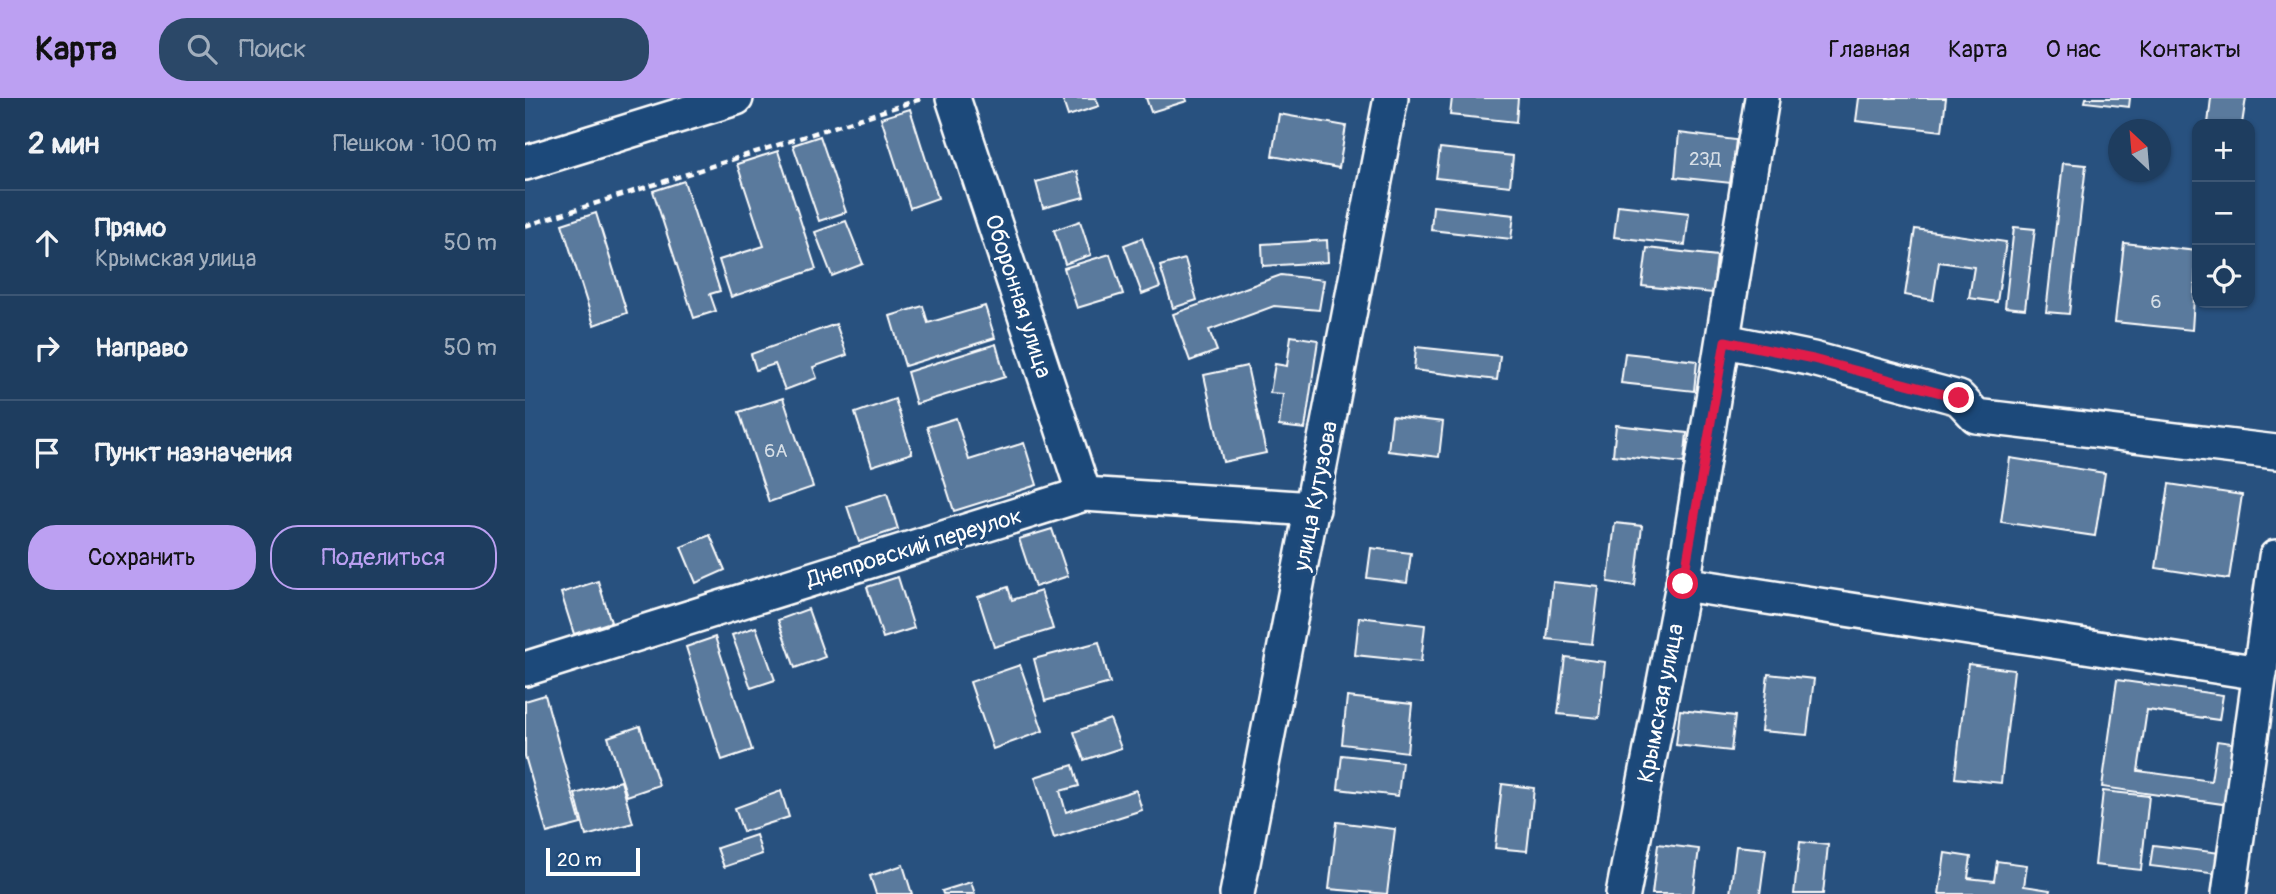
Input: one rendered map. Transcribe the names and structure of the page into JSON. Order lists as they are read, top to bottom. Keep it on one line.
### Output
{"streets":{"street":["Оборонная улица","улица Кутузова","Днепровский переулок","Крымская улица"]},"crossings":[["Оборонная улица","Днепровский переулок"],["улица Кутузова","Днепровский переулок"]],"house_numbers":["23Д","6","6А"],"scale_bar":"20 m","north":"top left","page":{"header":"Карта","search":"Поиск","nav":["Главная","Карта","О нас","Контакты"],"heading":["2 мин","Пешком · 100 m"],"map_buttons":["+","−"],"list":[["Прямо","Крымская улица","50 m"],["Направо","50 m"],"Пункт назначения"],"buttons":["Сохранить","Поделиться"],"scale":"20 m"}}
